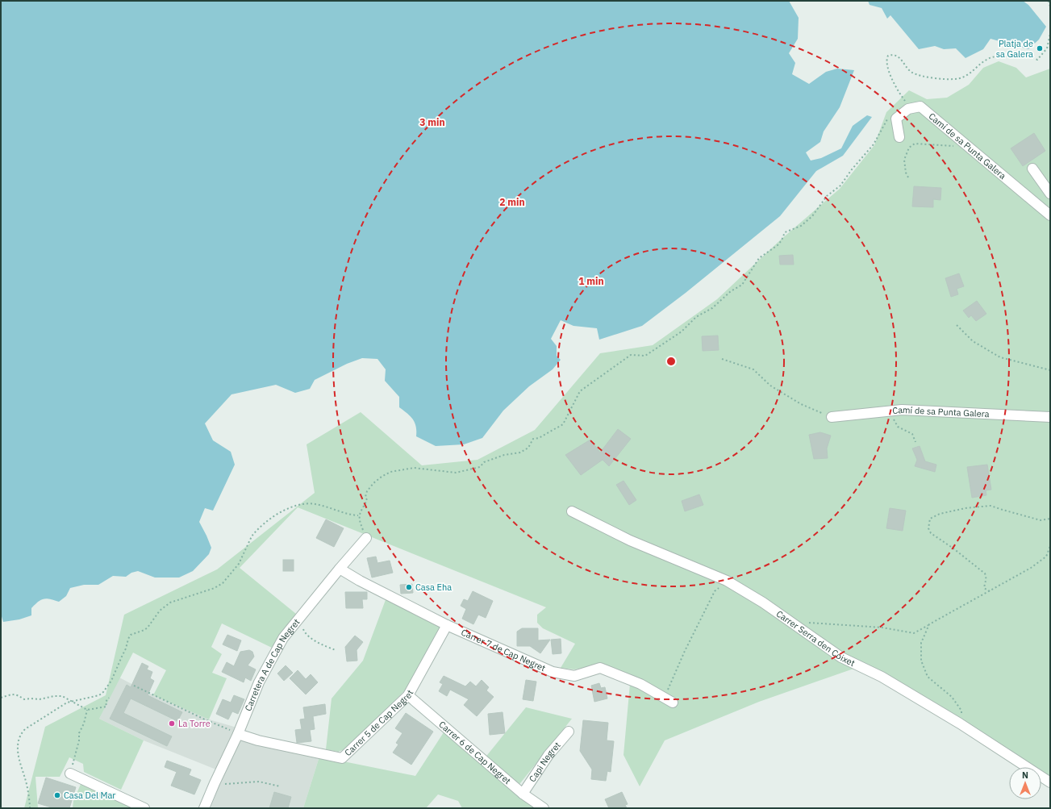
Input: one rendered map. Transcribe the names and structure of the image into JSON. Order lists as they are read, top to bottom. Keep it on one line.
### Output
{"streets":{"street":["Camí de sa Punta Galera","Carrer Serra den Coixet","Carrer 7 de Cap Negret","Carretera A de Cap Negret","Carrer 5 de Cap Negret","Carrer 6 de Cap Negret","Capi Negret"]},"crossings":[["Carrer 7 de Cap Negret","Carretera A de Cap Negret"],["Carrer 7 de Cap Negret","Carrer 5 de Cap Negret"],["Carretera A de Cap Negret","Carrer 5 de Cap Negret"],["Carrer 5 de Cap Negret","Carrer 6 de Cap Negret"],["Carrer 6 de Cap Negret","Capi Negret"]],"places":["Platja de sa Galera","Casa Eha","La Torre","Casa Del Mar"],"north":"top","rings":["3 min","2 min","1 min"]}
